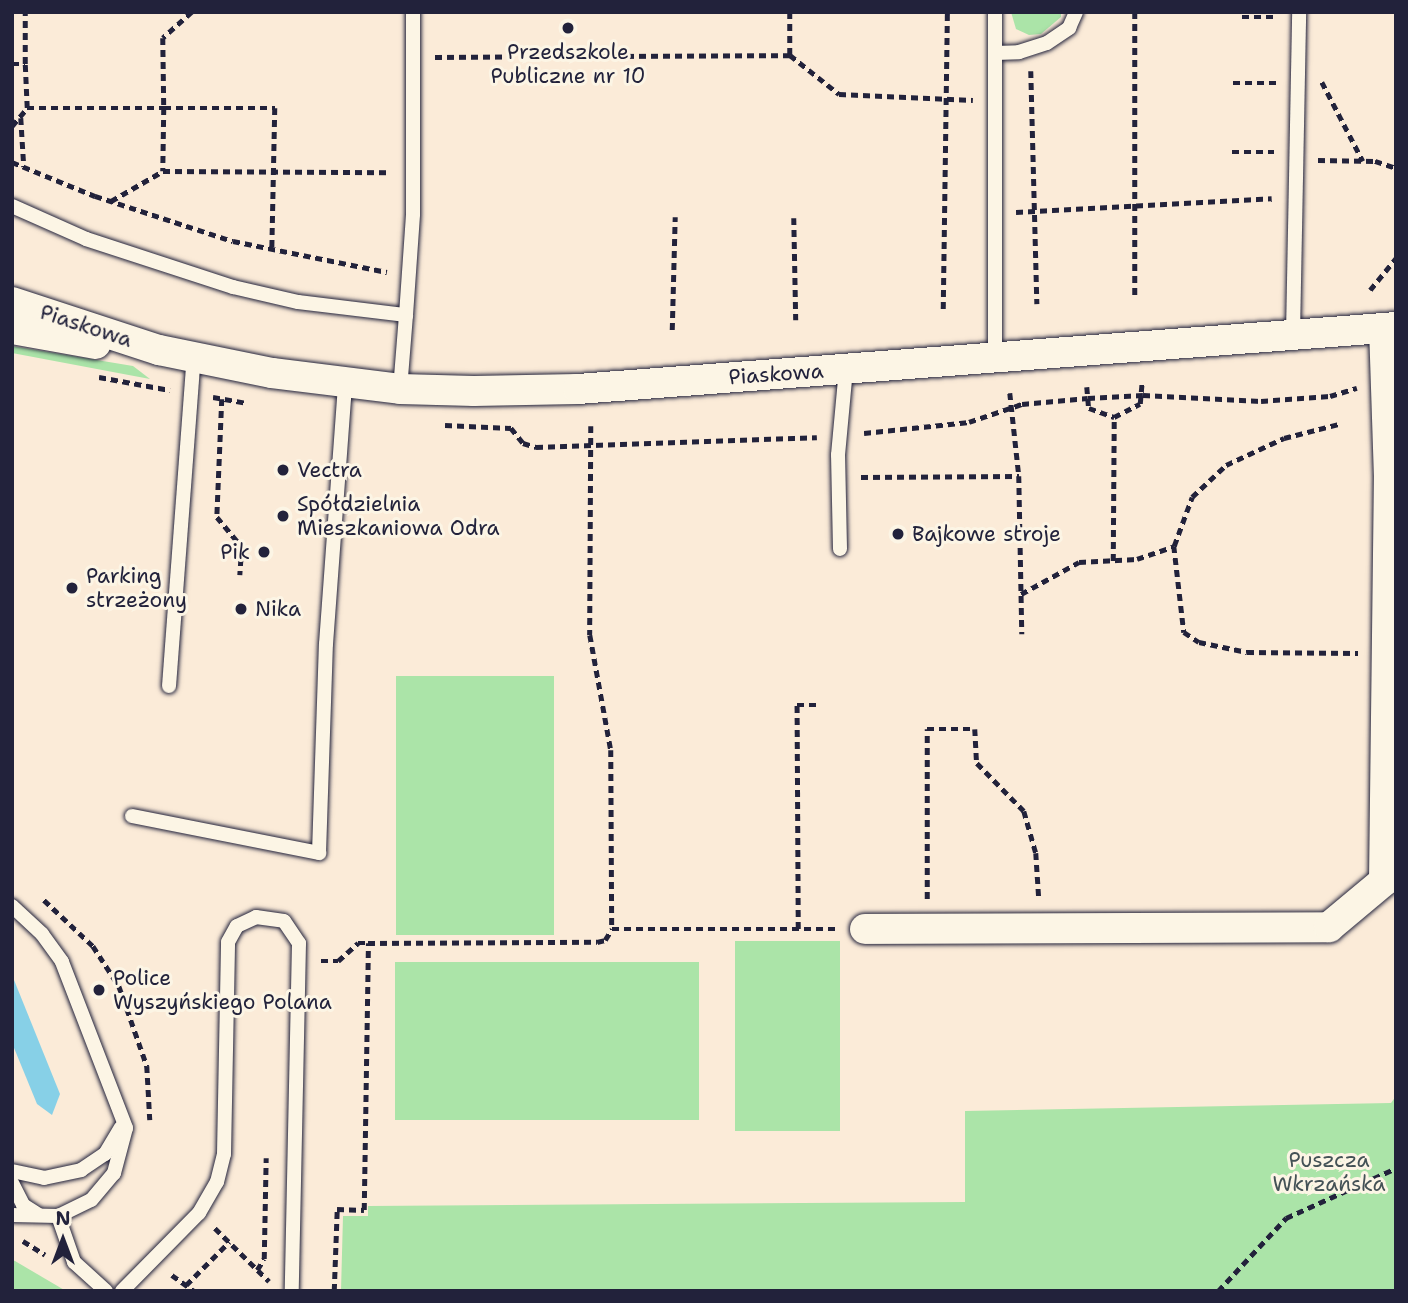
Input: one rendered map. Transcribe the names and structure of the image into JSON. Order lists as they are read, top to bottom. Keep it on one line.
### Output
{"streets":{"street":["Piaskowa"]},"parks":["Puszcza Wkrzańska"],"places":["Przedszkole Publiczne nr 10","Vectra","Spółdzielnia Mieszkaniowa Odra","Bajkowe stroje","Pik","Parking strzeżony","Nika","Police Wyszyńskiego Polana"],"north":"top"}
